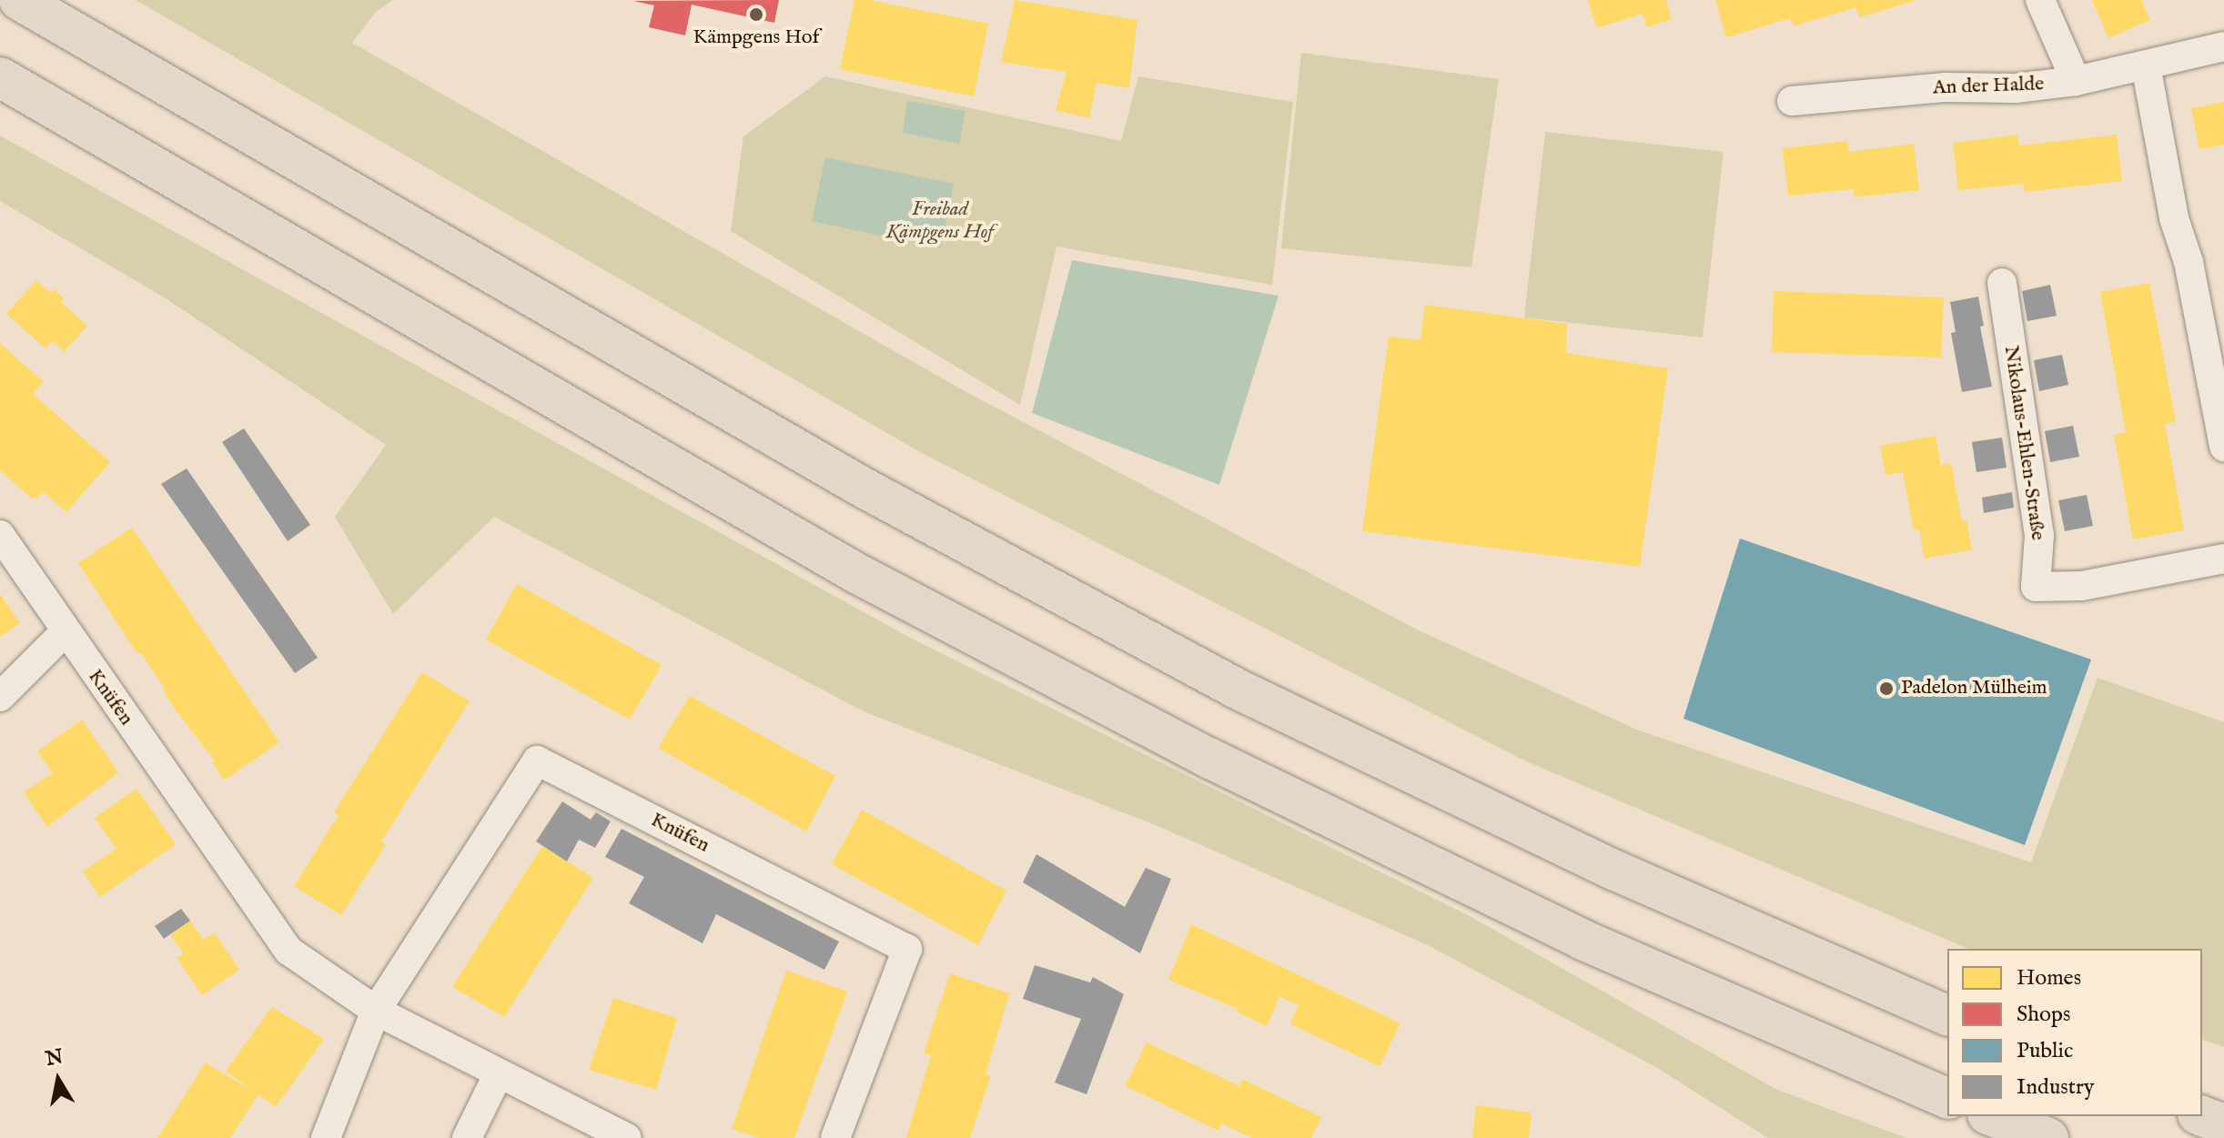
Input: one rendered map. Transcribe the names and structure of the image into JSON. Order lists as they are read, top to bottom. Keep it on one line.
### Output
{"streets":{"street":["An der Halde","Nikolaus-Ehlen-Straße","Knüfen"]},"parks":["Freibad Kämpgens Hof"],"places":["Kämpgens Hof","Padelon Mülheim"],"legend":["Homes","Shops","Public","Industry"],"north":"top"}
